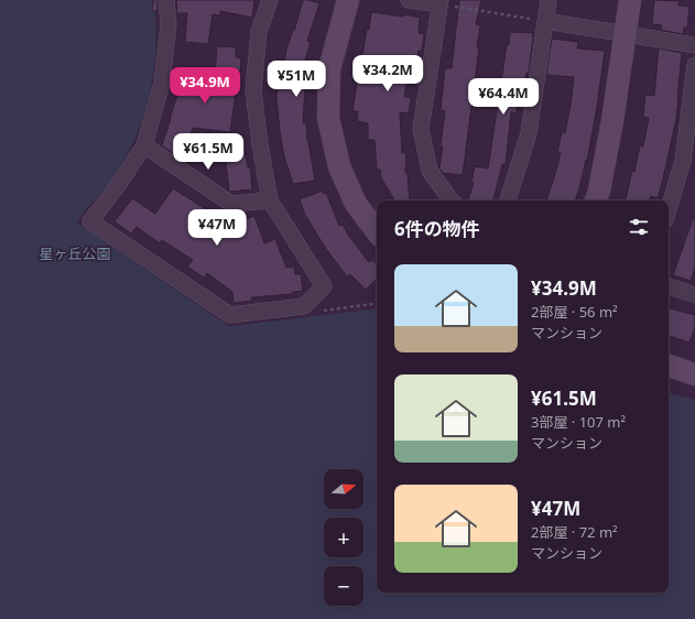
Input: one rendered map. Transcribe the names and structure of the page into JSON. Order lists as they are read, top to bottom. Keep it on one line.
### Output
{"parks":["星ヶ丘公園"],"north":"right","page":{"price":["¥34.2M","¥51M","¥34.9M","¥64.4M","¥61.5M","¥47M"],"heading":"6件の物件","list":[{"name":"¥34.9M","note":"2部屋 · 56 m² · マンション"},{"name":"¥61.5M","note":"3部屋 · 107 m² · マンション"},{"name":"¥47M","note":"2部屋 · 72 m² · マンション"}],"map_buttons":["+","−"]}}
